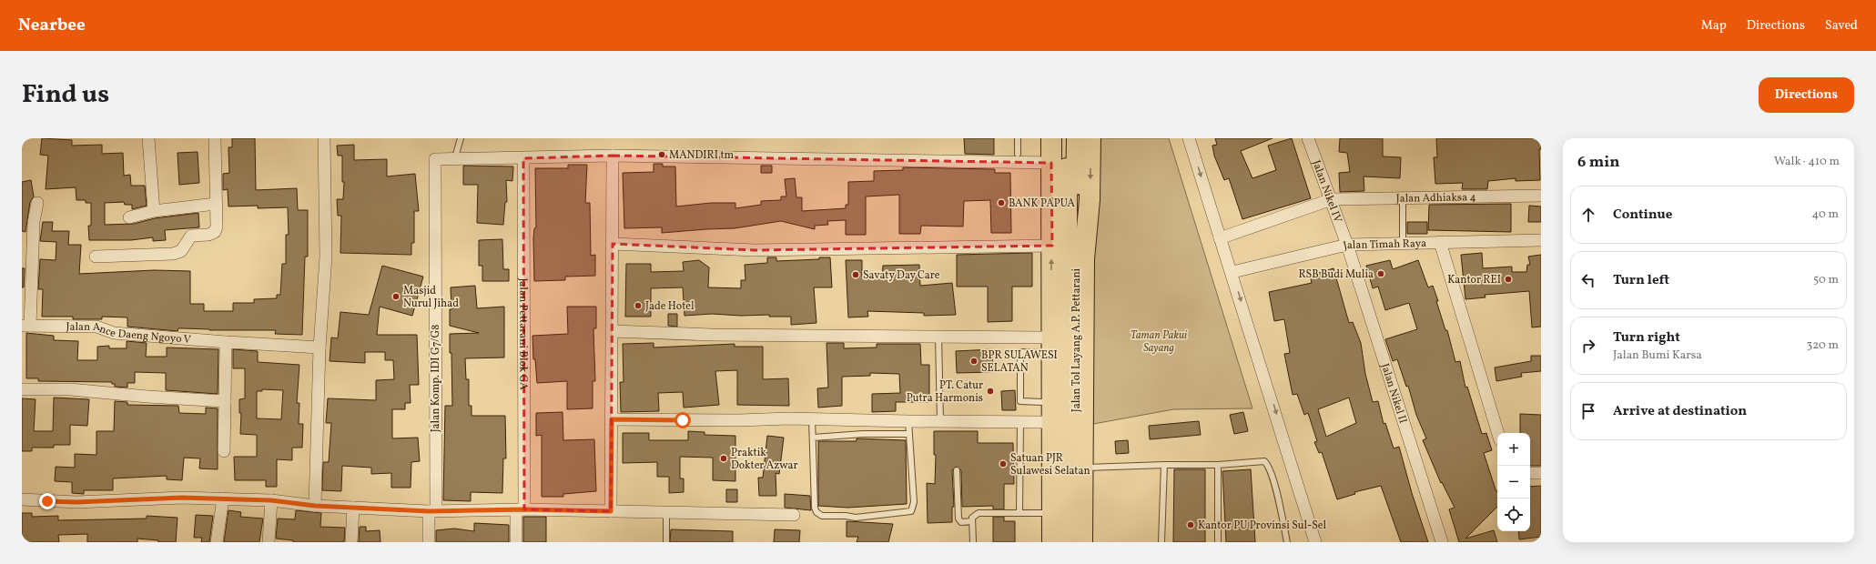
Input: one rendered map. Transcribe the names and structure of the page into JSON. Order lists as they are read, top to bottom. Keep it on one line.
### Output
{"streets":{"highway":["Jalan Tol Layang A.P. Pettarani"],"street":["Jalan Nikel IV","Jalan Adhiaksa 4","Jalan Timah Raya","Jalan Ance Daeng Ngoyo V","Jalan Pettarani Blok GA","Jalan Komp. IDI G7/G8","Jalan Nikel II"]},"crossings":[["Jalan Nikel IV","Jalan Adhiaksa 4"],["Jalan Nikel IV","Jalan Timah Raya"],["Jalan Nikel IV","Jalan Nikel II"],["Jalan Timah Raya","Jalan Nikel II"]],"parks":["Taman Pakui Sayang"],"places":["MANDIRI tm","BANK PAPUA","RSB Budi Mulia","Savaty Day Care","Kantor REI","Masjid Nurul Jihad","Jade Hotel","BPR SULAWESI SELATAN","PT. Catur Putra Harmonis","Praktik Dokter Azwar","Satuan PJR Sulawesi Selatan","Kantor PU Provinsi Sul-Sel"],"page":{"header":"Nearbee","nav":["Map","Directions","Saved"],"title":"Find us","buttons":"Directions","heading":["6 min","Walk · 410 m"],"list":[["Continue","40 m"],["Turn left","50 m"],["Turn right","Jalan Bumi Karsa","320 m"],"Arrive at destination"],"map_buttons":["+","−"]}}
